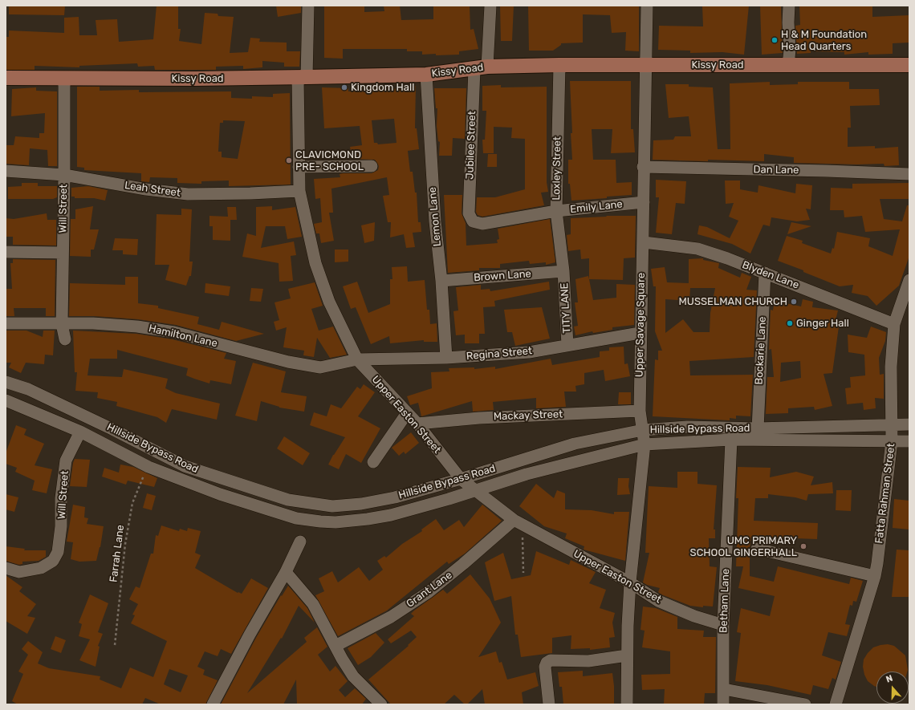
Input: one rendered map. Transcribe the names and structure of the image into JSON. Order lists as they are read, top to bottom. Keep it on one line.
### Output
{"streets":{"main road":["Kissy Road"],"street":["Jubilee Street","Loxley Street","Dan Lane","Leah Street","Emily Lane","Will Street","Lemon Lane","Blyden Lane","Brown Lane","TITY LANE","Upper Savage Square","Hamilton Lane","Bockarie Lane","Regina Street","Upper Easton Street","Mackay Street","Hillside Bypass Road","Fatta Rahman Street","Grant Lane","Betham Lane"],"path":["Farrah Lane"]},"crossings":[["Kissy Road","Jubilee Street"],["Kissy Road","Loxley Street"],["Kissy Road","Will Street"],["Kissy Road","Lemon Lane"],["Kissy Road","Upper Savage Square"],["Kissy Road","Upper Easton Street"],["Jubilee Street","Emily Lane"],["Loxley Street","Emily Lane"],["Loxley Street","Brown Lane"],["Loxley Street","TITY LANE"],["Dan Lane","Upper Savage Square"],["Leah Street","Will Street"],["Leah Street","Upper Easton Street"],["Emily Lane","Upper Savage Square"],["Will Street","Hamilton Lane"],["Will Street","Hillside Bypass Road"],["Lemon Lane","Brown Lane"],["Lemon Lane","Regina Street"],["Blyden Lane","Upper Savage Square"],["Blyden Lane","Bockarie Lane"],["Blyden Lane","Fatta Rahman Street"],["Brown Lane","TITY LANE"],["TITY LANE","Regina Street"],["Upper Savage Square","Regina Street"],["Upper Savage Square","Upper Easton Street"],["Upper Savage Square","Mackay Street"],["Upper Savage Square","Hillside Bypass Road"],["Hamilton Lane","Regina Street"],["Hamilton Lane","Upper Easton Street"],["Bockarie Lane","Hillside Bypass Road"],["Regina Street","Upper Easton Street"],["Upper Easton Street","Mackay Street"],["Upper Easton Street","Hillside Bypass Road"],["Upper Easton Street","Grant Lane"],["Upper Easton Street","Betham Lane"],["Hillside Bypass Road","Fatta Rahman Street"],["Hillside Bypass Road","Farrah Lane"],["Hillside Bypass Road","Betham Lane"]],"places":["H & M Foundation Head Quarters","Kingdom Hall","CLAVICMOND PRE- SCHOOL","MUSSELMAN CHURCH","Ginger Hall","UMC PRIMARY SCHOOL GINGERHALL"],"north":"top"}
